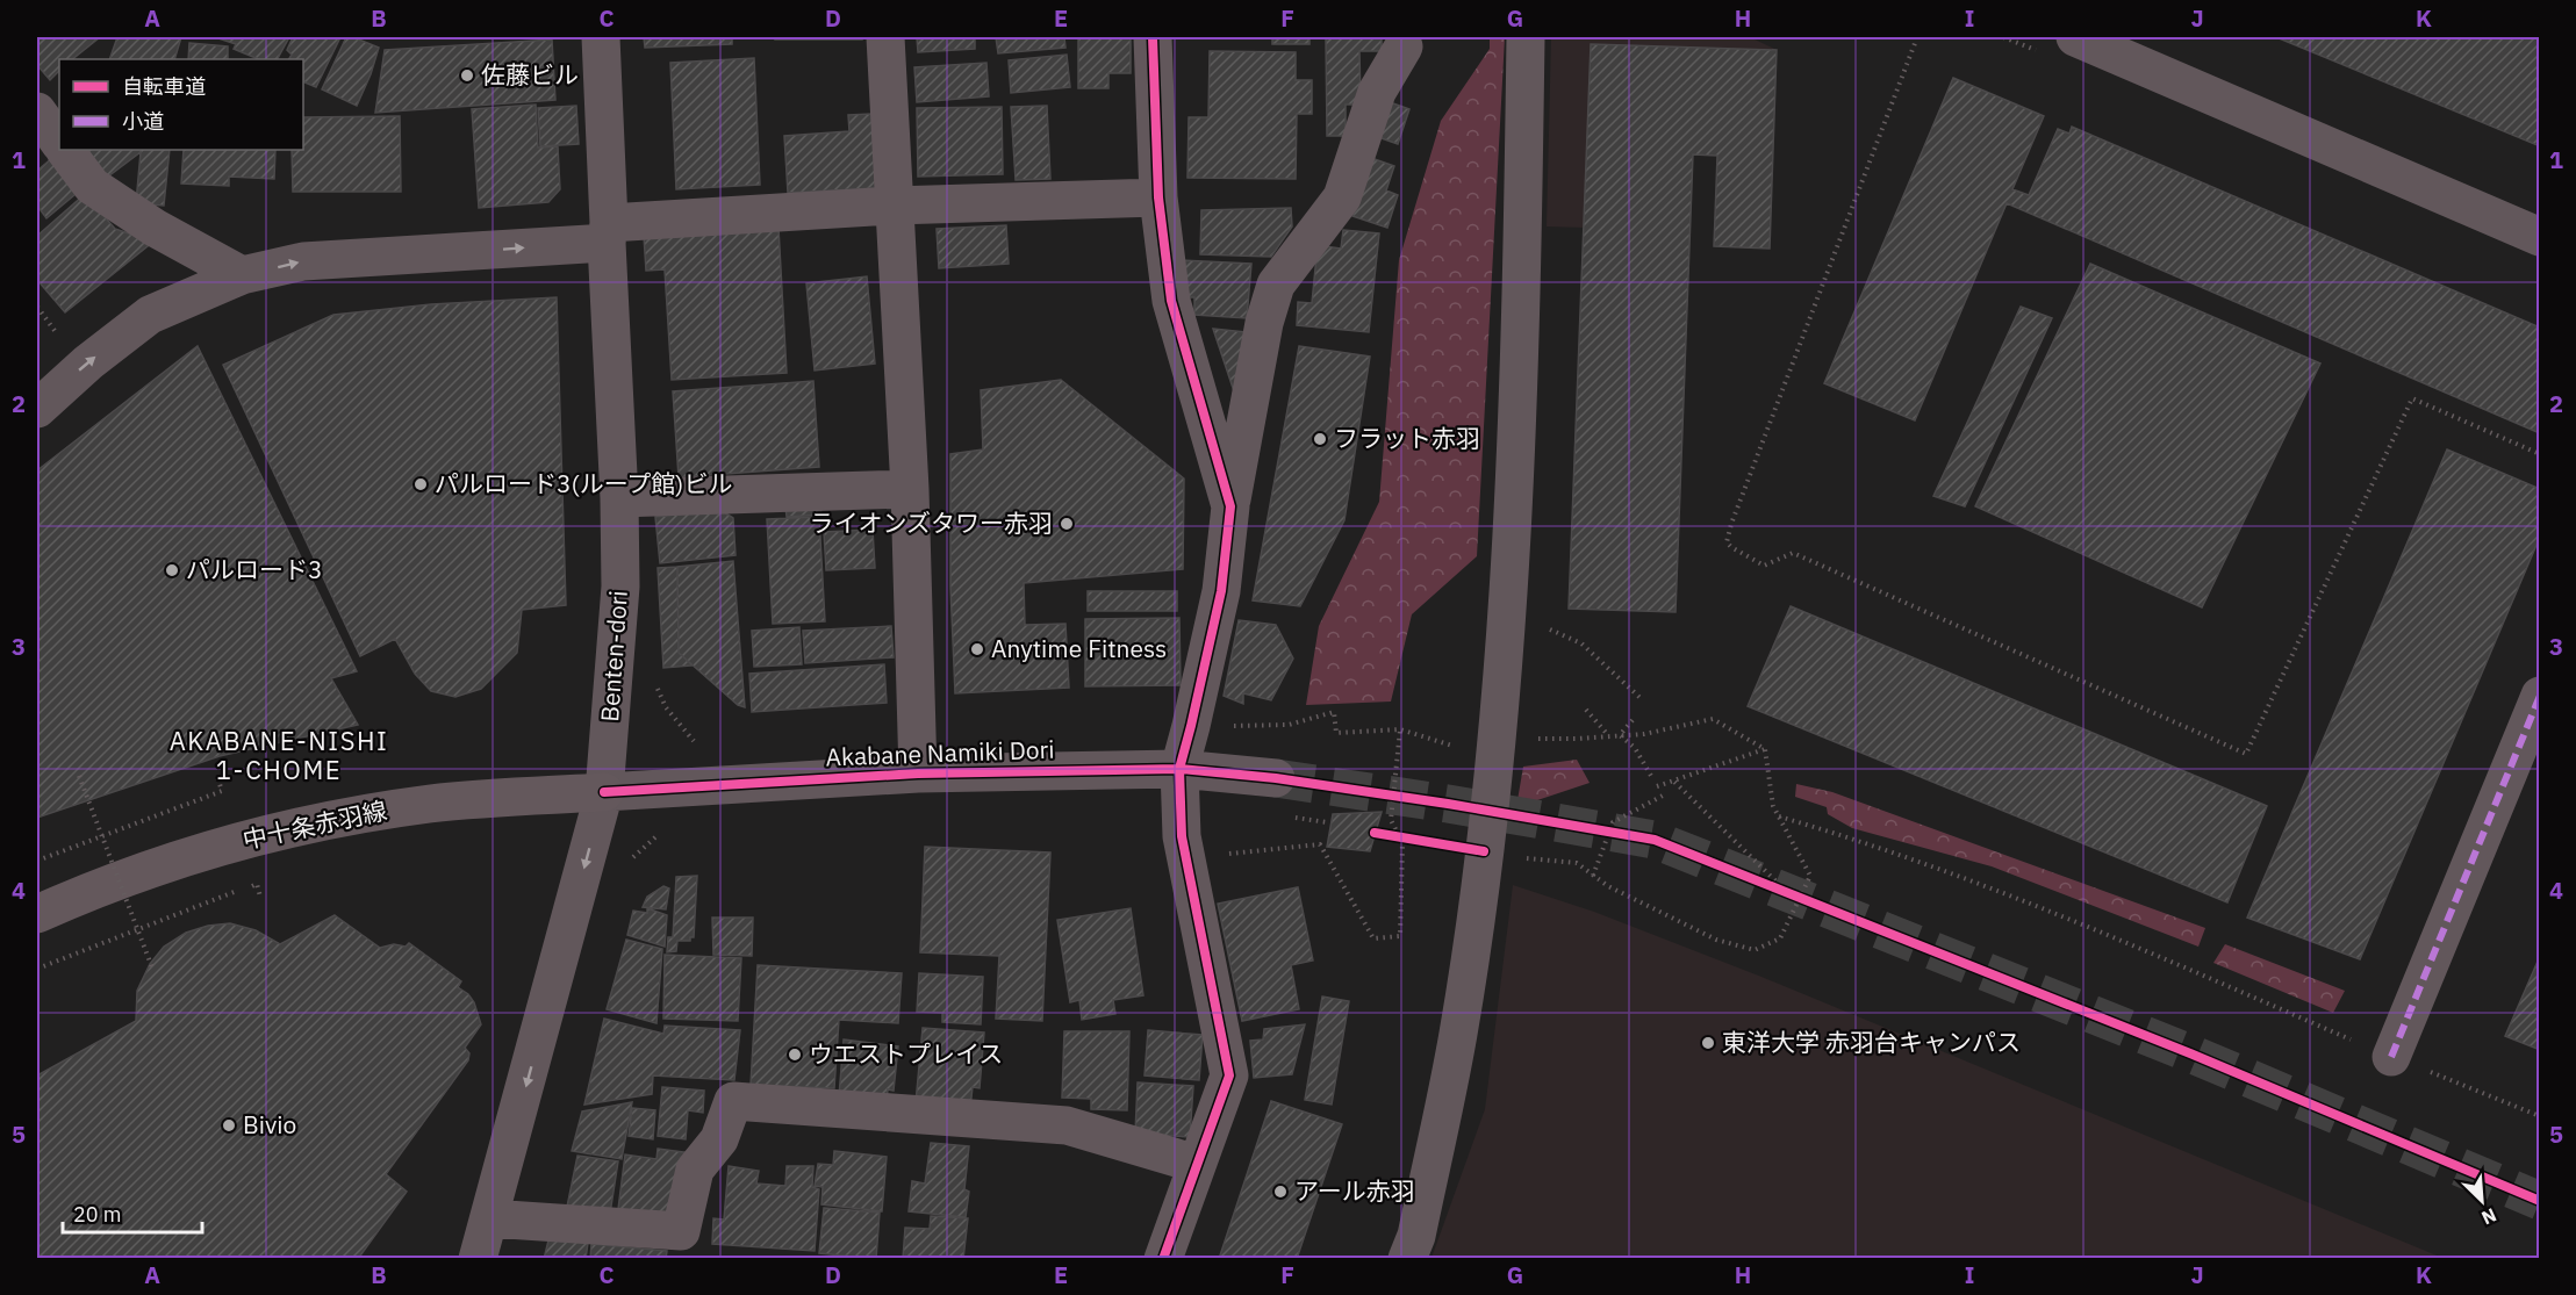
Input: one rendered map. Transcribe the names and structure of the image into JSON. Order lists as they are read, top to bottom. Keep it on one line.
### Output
{"streets":{"main road":["中十条赤羽線"],"street":["Benten-dori","Akabane Namiki Dori"]},"crossings":[["Benten-dori","Akabane Namiki Dori"],["Benten-dori","中十条赤羽線"],["Akabane Namiki Dori","中十条赤羽線"]],"one_way":["Benten-dori"],"districts":["AKABANE-NISHI 1-CHOME"],"places":["佐藤ビル","フラット赤羽","パルロード3(ループ館)ビル","ライオンズタワー赤羽","パルロード3","Anytime Fitness","東洋大学 赤羽台キャンパス","ウエストプレイス","Bivio","アール赤羽"],"legend":["自転車道","小道"],"scale_bar":"20 m","north":"bottom right","grid":{"columns":["A","B","C","D","E","F","G","H","I","J","K"],"rows":["1","2","3","4","5"]}}
